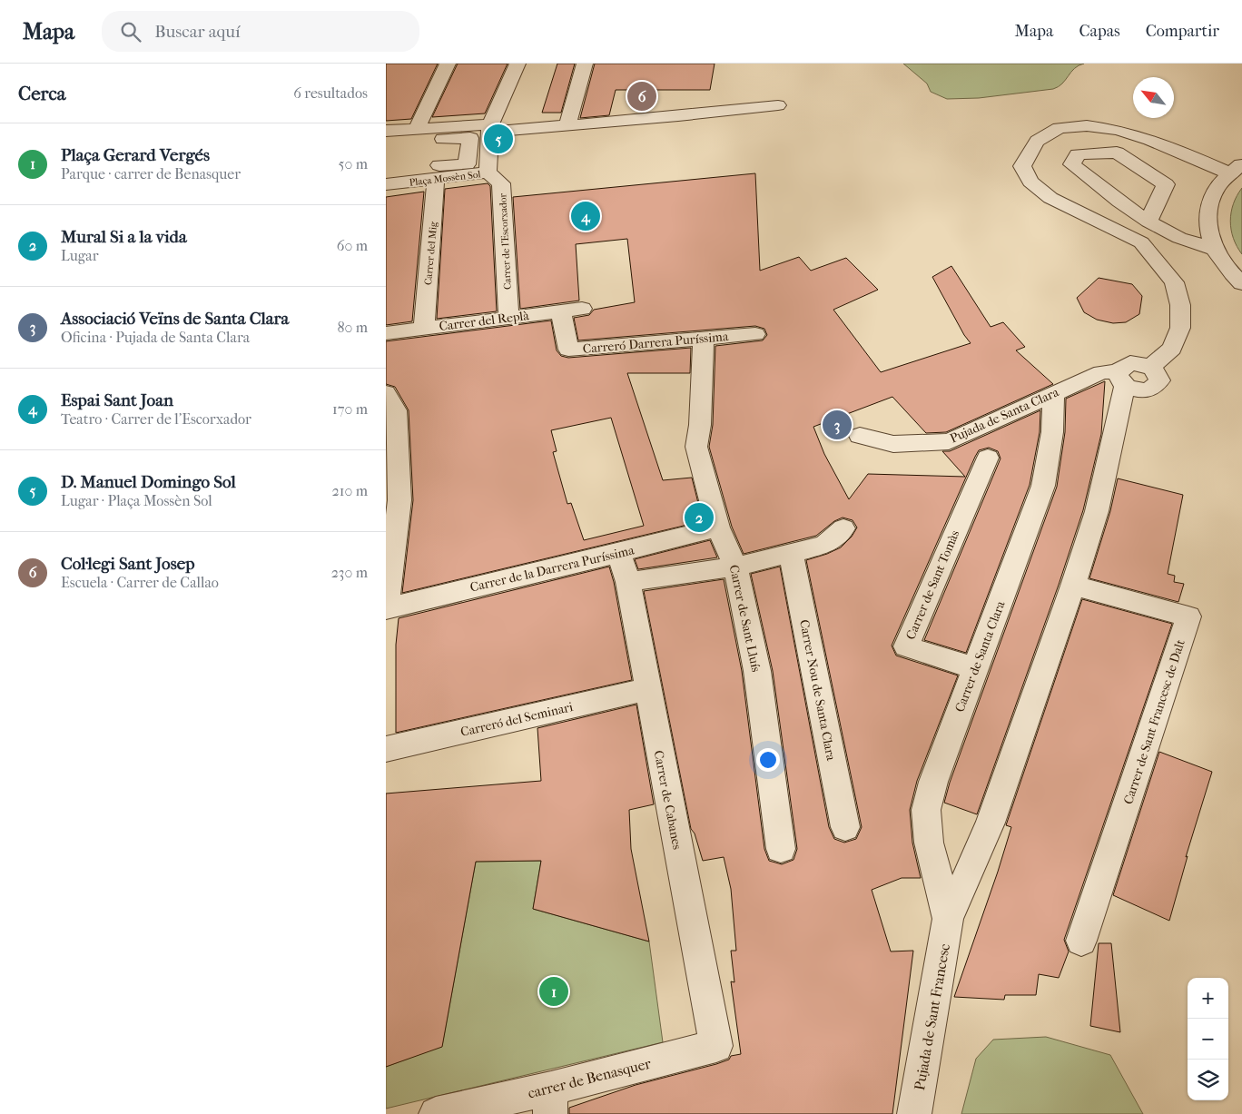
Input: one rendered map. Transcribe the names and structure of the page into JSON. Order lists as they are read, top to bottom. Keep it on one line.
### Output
{"streets":{"street":["Plaça Mossèn Sol","Carrer de l'Escorxador","Carrer del Mig","Carrer del Replà","Carreró Darrera Puríssima","Pujada de Santa Clara","Carrer de la Darrera Puríssima","Carrer de Sant Tomàs","Carrer de Sant Lluís","Carrer de Santa Clara","Carrer Nou de Santa Clara","Carreró del Seminari","Carrer de Sant Francesc de Dalt","Carrer de Cabanes","Pujada de Sant Francesc","carrer de Benasquer"]},"crossings":[["Plaça Mossèn Sol","Carrer de l'Escorxador"],["Plaça Mossèn Sol","Carrer del Mig"],["Carrer de l'Escorxador","Carrer del Replà"],["Carrer del Mig","Carrer del Replà"],["Carrer del Replà","Carreró Darrera Puríssima"],["Carreró Darrera Puríssima","Carrer de Sant Lluís"],["Pujada de Santa Clara","Carrer de Santa Clara"],["Carrer de la Darrera Puríssima","Carrer de Sant Lluís"],["Carrer de la Darrera Puríssima","Carrer de Cabanes"],["Carrer de Sant Tomàs","Carrer de Santa Clara"],["Carrer de Santa Clara","Pujada de Sant Francesc"],["Carreró del Seminari","Carrer de Cabanes"],["Carrer de Cabanes","carrer de Benasquer"]],"north":"top left","page":{"header":"Mapa","search":"Buscar aquí","nav":["Mapa","Capas","Compartir"],"heading":["Cerca","6 resultados"],"pins":["6","5","4","3","2","1"],"list":[{"mark":"1","name":"Plaça Gerard Vergés","note":"Parque · carrer de Benasquer","value":"50 m"},{"mark":"2","name":"Mural Si a la vida","note":"Lugar","value":"60 m"},{"mark":"3","name":"Associació Veïns de Santa Clara","note":"Oficina · Pujada de Santa Clara","value":"80 m"},{"mark":"4","name":"Espai Sant Joan","note":"Teatro · Carrer de l'Escorxador","value":"170 m"},{"mark":"5","name":"D. Manuel Domingo Sol","note":"Lugar · Plaça Mossèn Sol","value":"210 m"},{"mark":"6","name":"Col·legi Sant Josep","note":"Escuela · Carrer de Callao","value":"230 m"}],"map_buttons":["+","−"]}}
